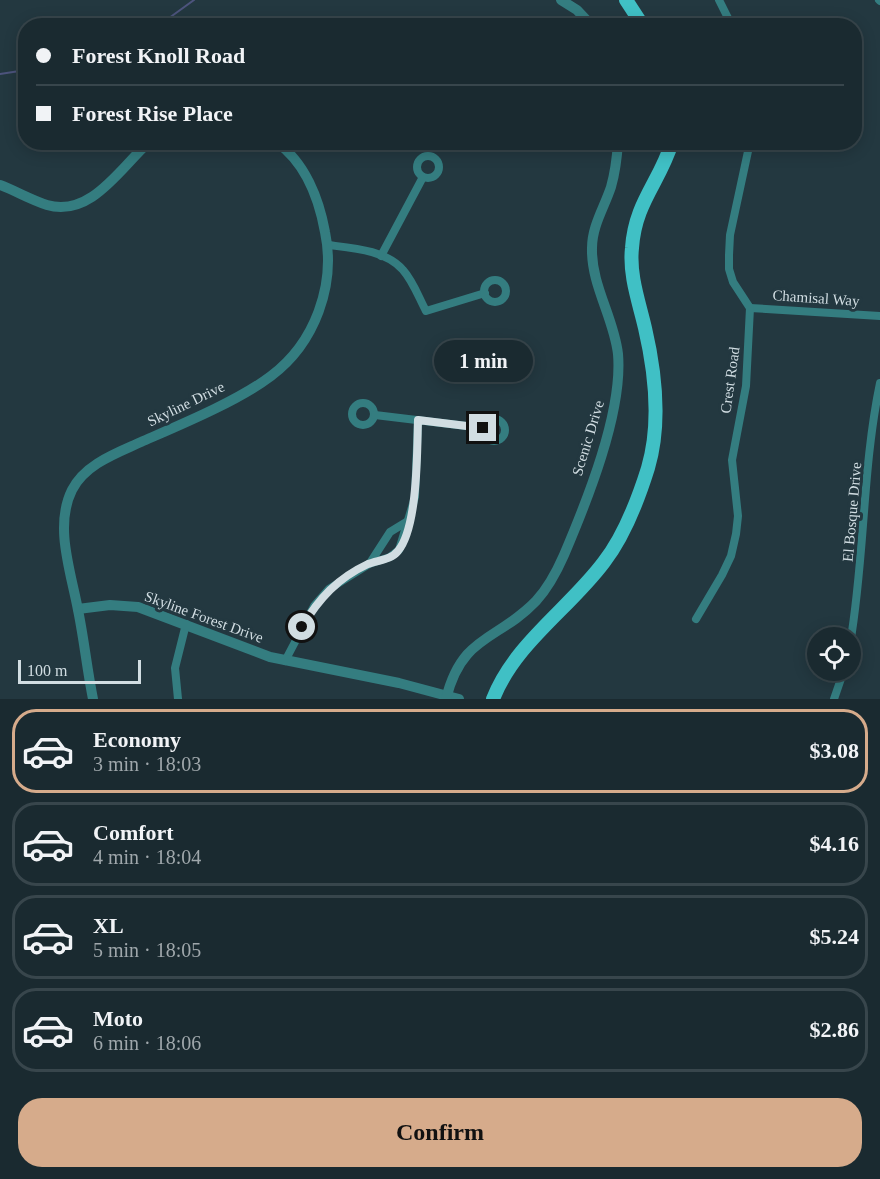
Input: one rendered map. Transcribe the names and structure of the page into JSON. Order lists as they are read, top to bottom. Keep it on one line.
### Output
{"streets":{"street":["Chamisal Way","Crest Road","Skyline Drive","Scenic Drive","El Bosque Drive","Skyline Forest Drive"]},"crossings":[["Chamisal Way","Crest Road"],["Skyline Drive","Skyline Forest Drive"]],"scale_bar":"100 m","page":{"banner":["Forest Knoll Road","Forest Rise Place"],"bubble":"1 min","scale":"100 m","list":[{"name":"Economy","note":"3 min · 18:03","value":"$3.08"},{"name":"Comfort","note":"4 min · 18:04","value":"$4.16"},{"name":"XL","note":"5 min · 18:05","value":"$5.24"},{"name":"Moto","note":"6 min · 18:06","value":"$2.86"}],"buttons":"Confirm"}}
